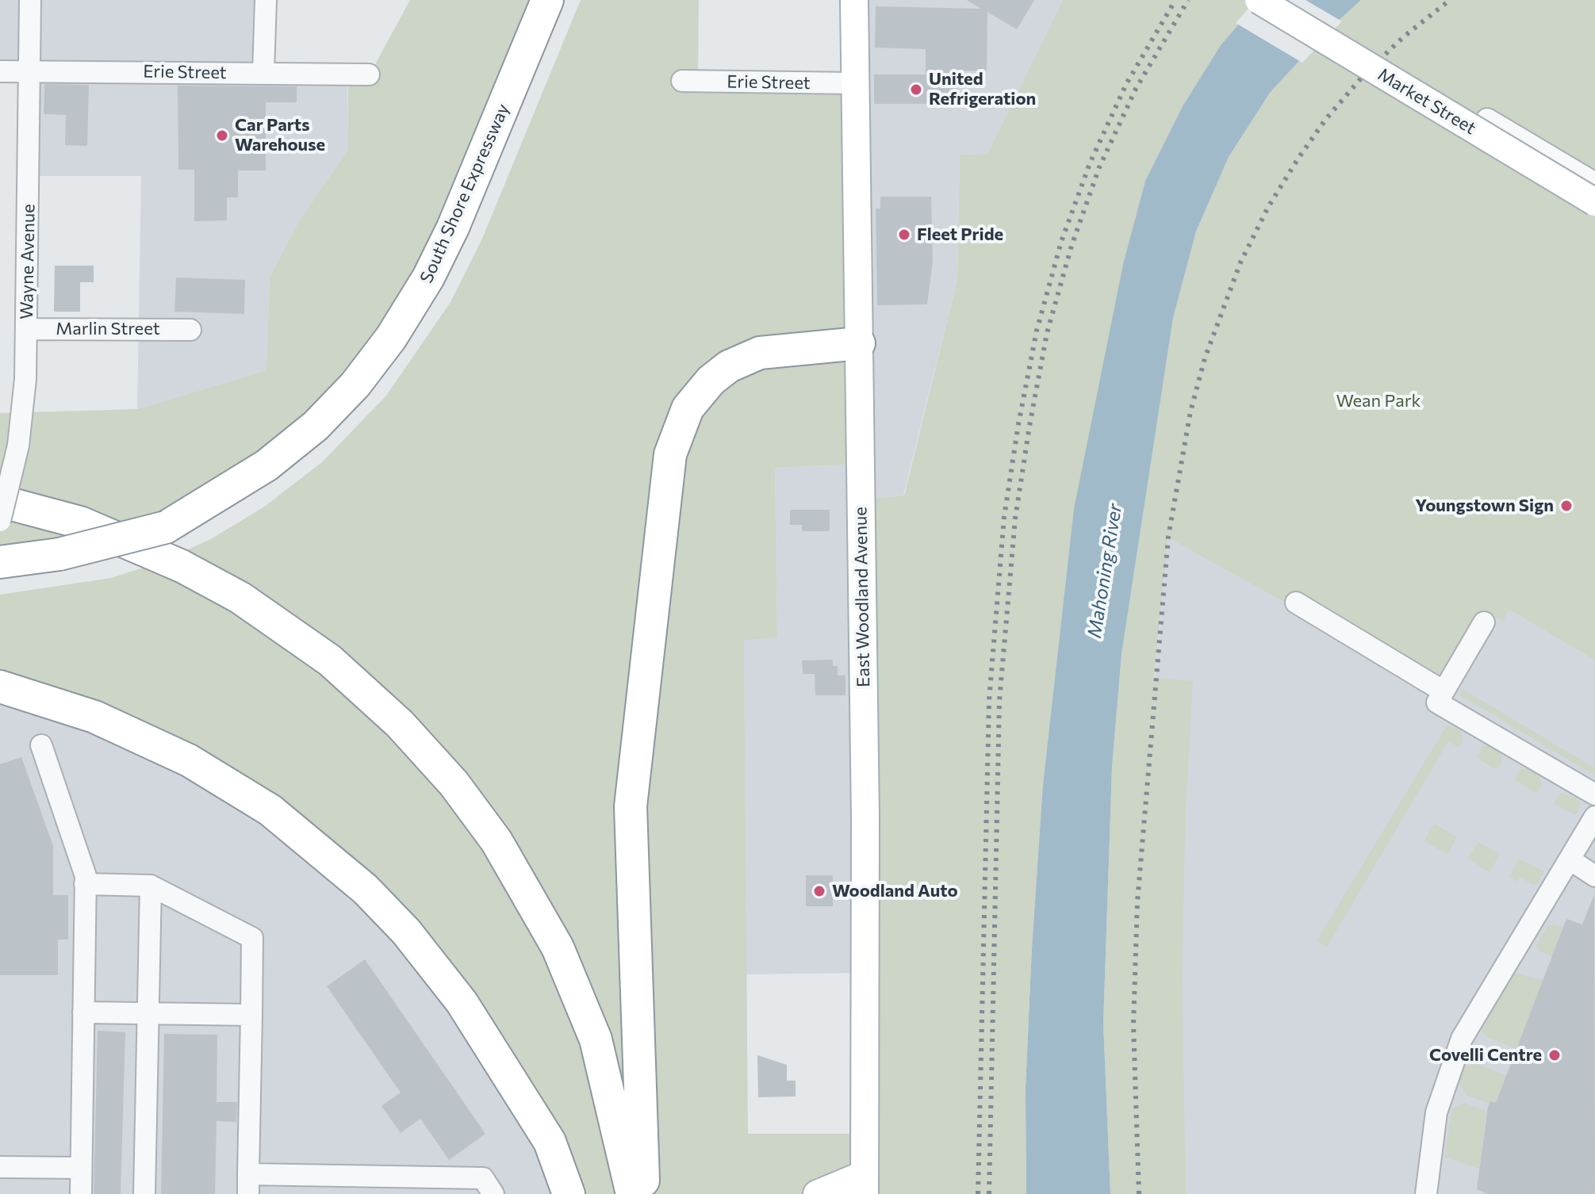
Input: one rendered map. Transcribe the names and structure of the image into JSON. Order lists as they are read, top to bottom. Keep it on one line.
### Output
{"streets":{"highway":["South Shore Expressway"],"main road":["Market Street","East Woodland Avenue"],"street":["Erie Street","Wayne Avenue","Marlin Street"]},"crossings":[["Erie Street","Wayne Avenue"],["Erie Street","East Woodland Avenue"],["Wayne Avenue","Marlin Street"]],"water":["Mahoning River"],"parks":["Wean Park"],"places":["United Refrigeration","Car Parts Warehouse","Fleet Pride","Youngstown Sign","Woodland Auto","Covelli Centre"]}
